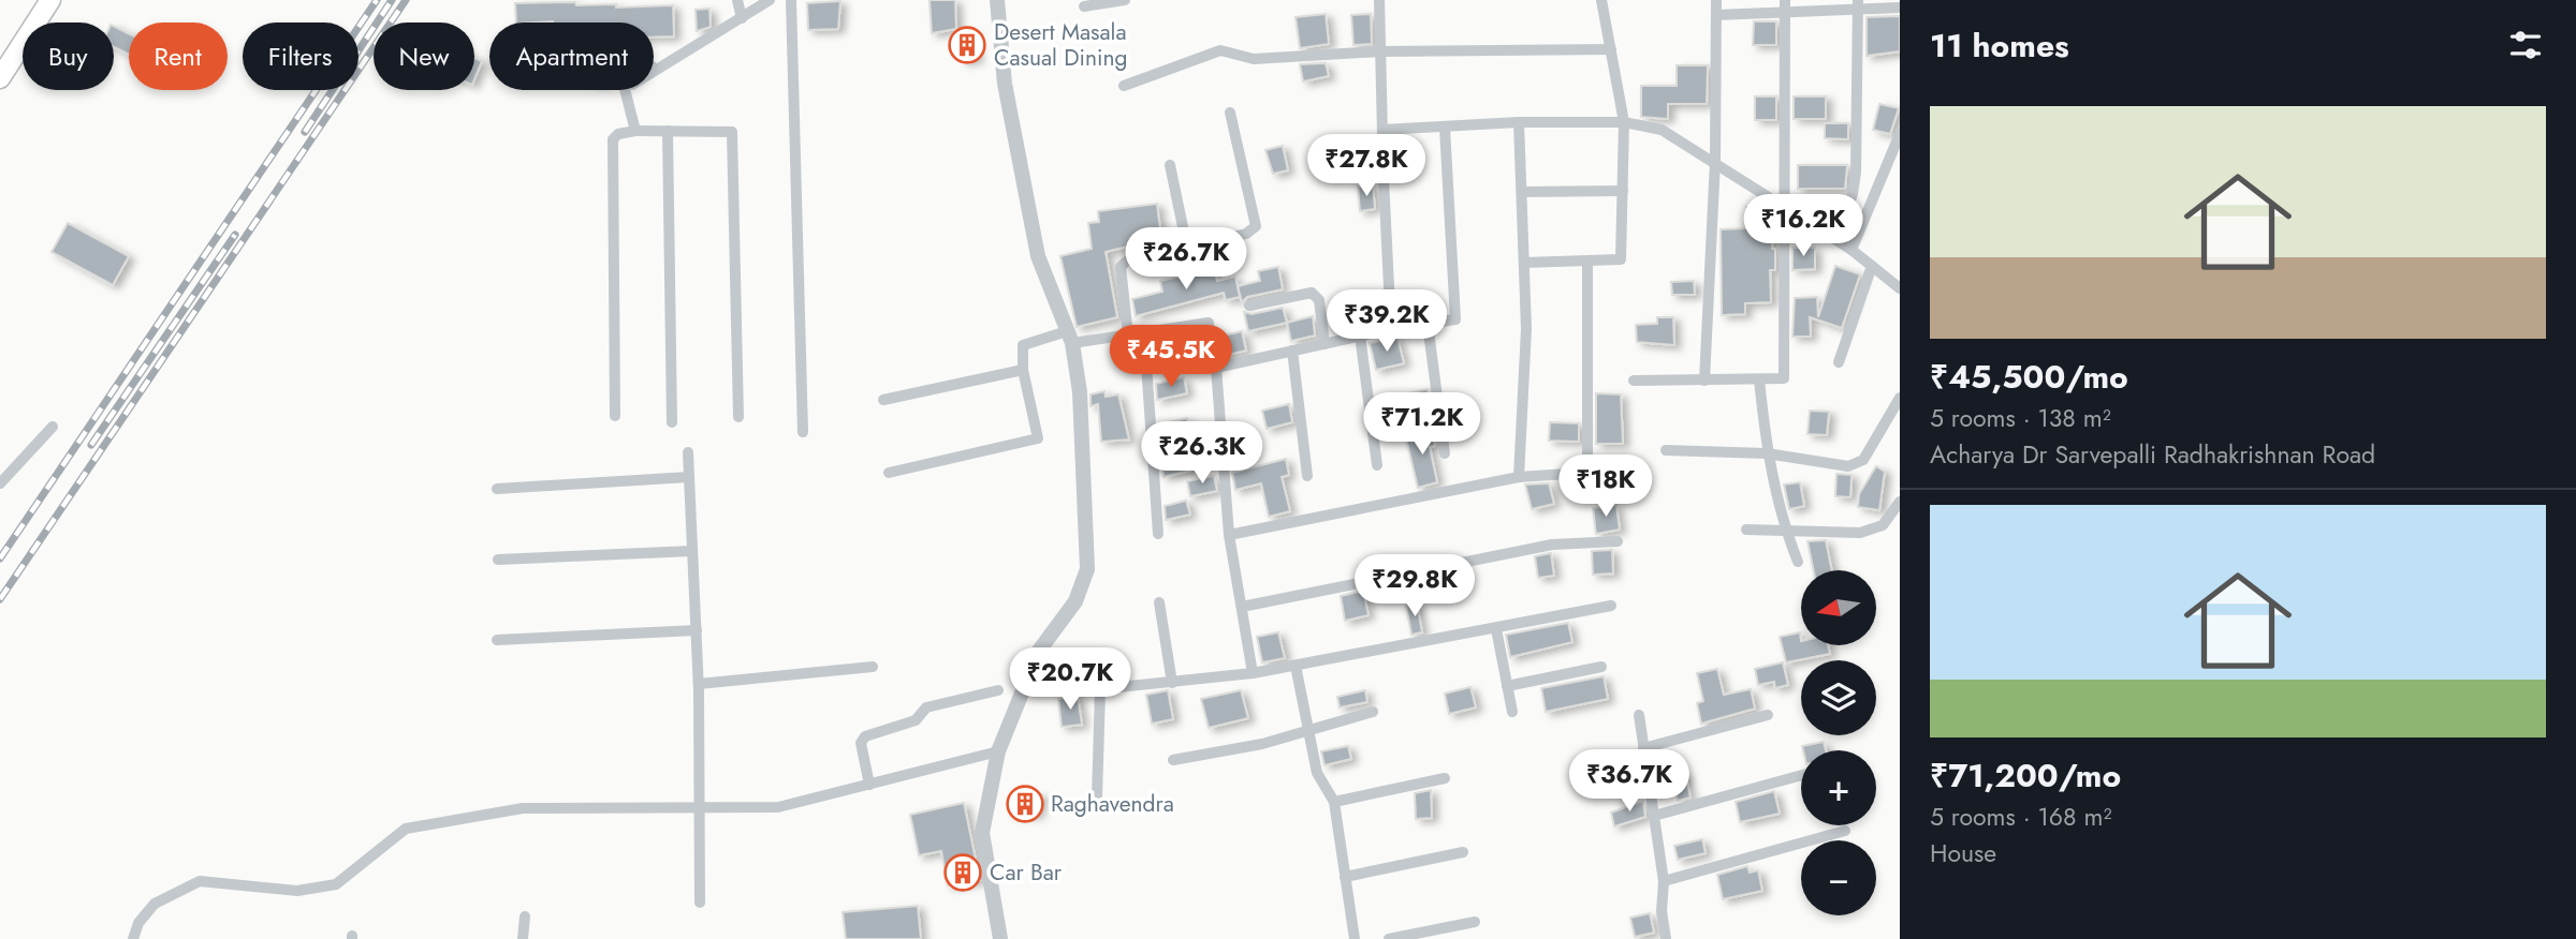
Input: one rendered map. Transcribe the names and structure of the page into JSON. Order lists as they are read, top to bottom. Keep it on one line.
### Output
{"places":{"building":["Desert Masala Casual Dining","Raghavendra","Car Bar"]},"north":"left","page":{"heading":"11 homes","chip":["Buy","Rent","Filters","New","Apartment"],"list":[{"name":"₹45,500/mo","note":"5 rooms · 138 m² · Acharya Dr Sarvepalli Radhakrishnan Road"},{"name":"₹71,200/mo","note":"5 rooms · 168 m² · House"}],"price":["₹27.8K","₹16.2K","₹26.7K","₹39.2K","₹45.5K","₹71.2K","₹26.3K","₹18K","₹29.8K","₹20.7K","₹36.7K"],"map_buttons":["+","−"]}}
